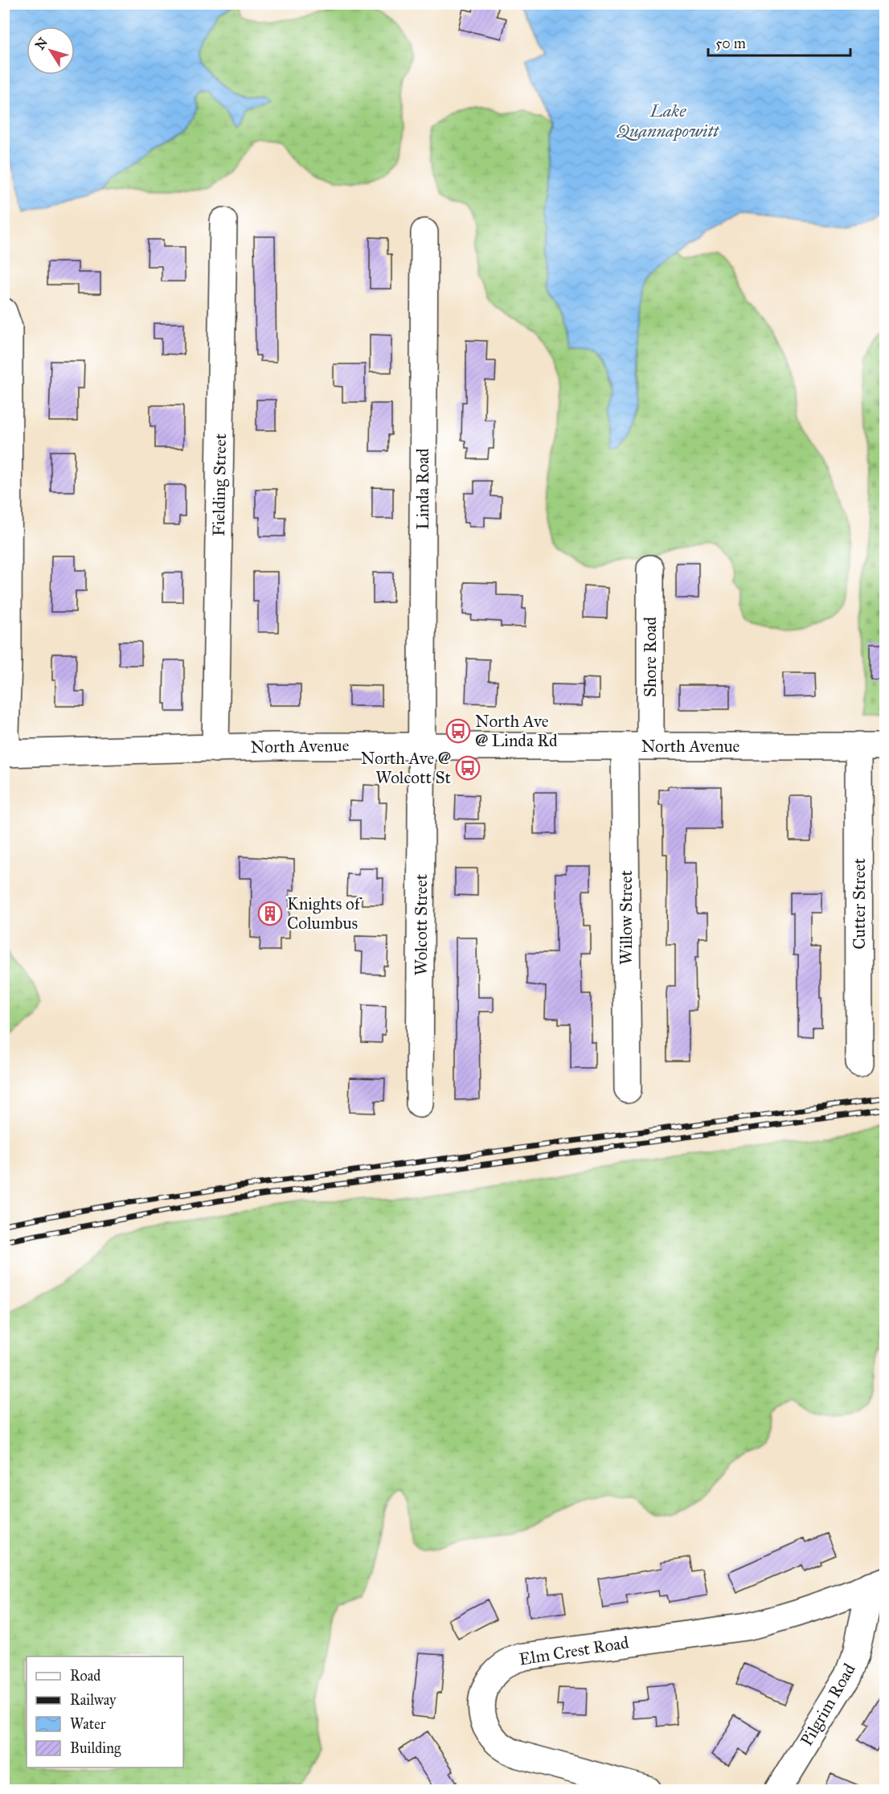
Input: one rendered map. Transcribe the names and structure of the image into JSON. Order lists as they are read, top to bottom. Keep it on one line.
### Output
{"streets":{"street":["Fielding Street","Linda Road","Shore Road","North Avenue","Cutter Street","Willow Street","Wolcott Street","Elm Crest Road","Pilgrim Road"]},"crossings":[["Fielding Street","North Avenue"],["Linda Road","North Avenue"],["Linda Road","Wolcott Street"],["Shore Road","North Avenue"],["Shore Road","Willow Street"],["North Avenue","Cutter Street"],["North Avenue","Willow Street"],["North Avenue","Wolcott Street"],["Elm Crest Road","Pilgrim Road"]],"water":["Lake Quannapowitt"],"places":{"bus stop":["North Ave @ Linda Rd","North Ave @ Wolcott St"],"building":["Knights of Columbus"]},"legend":["Road","Railway","Water","Building"],"scale_bar":"50 m","north":"top left"}
